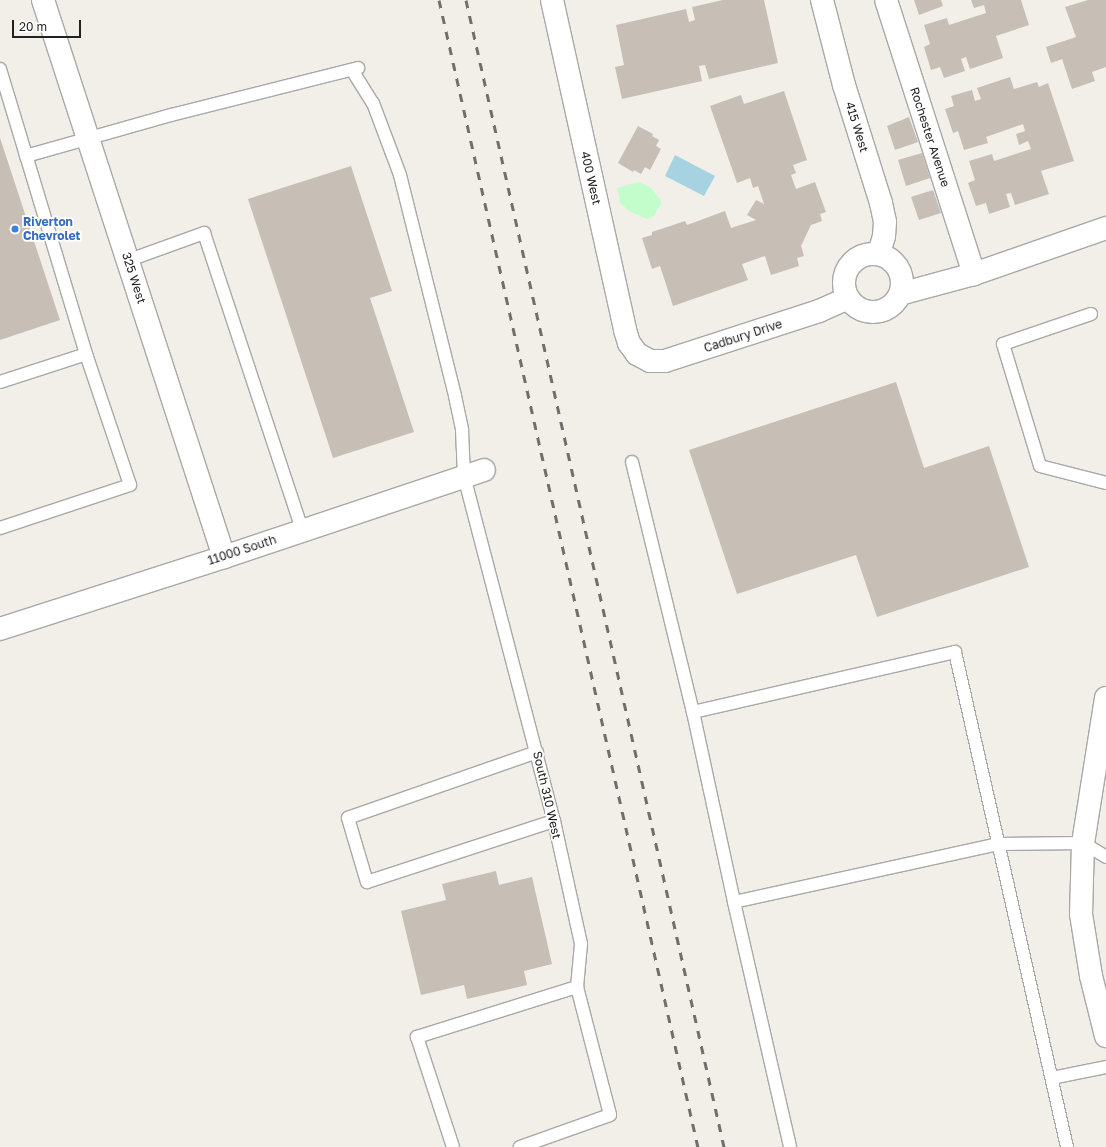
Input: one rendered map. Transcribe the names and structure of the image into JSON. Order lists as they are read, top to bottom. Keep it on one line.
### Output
{"streets":{"street":["415 West","Rochester Avenue","400 West","325 West","Cadbury Drive","11000 South"],"lane":["South 310 West"]},"crossings":[["415 West","Cadbury Drive"],["400 West","Cadbury Drive"],["325 West","11000 South"],["325 West","South 310 West"],["11000 South","South 310 West"]],"places":["Riverton Chevrolet"],"scale_bar":"20 m"}
